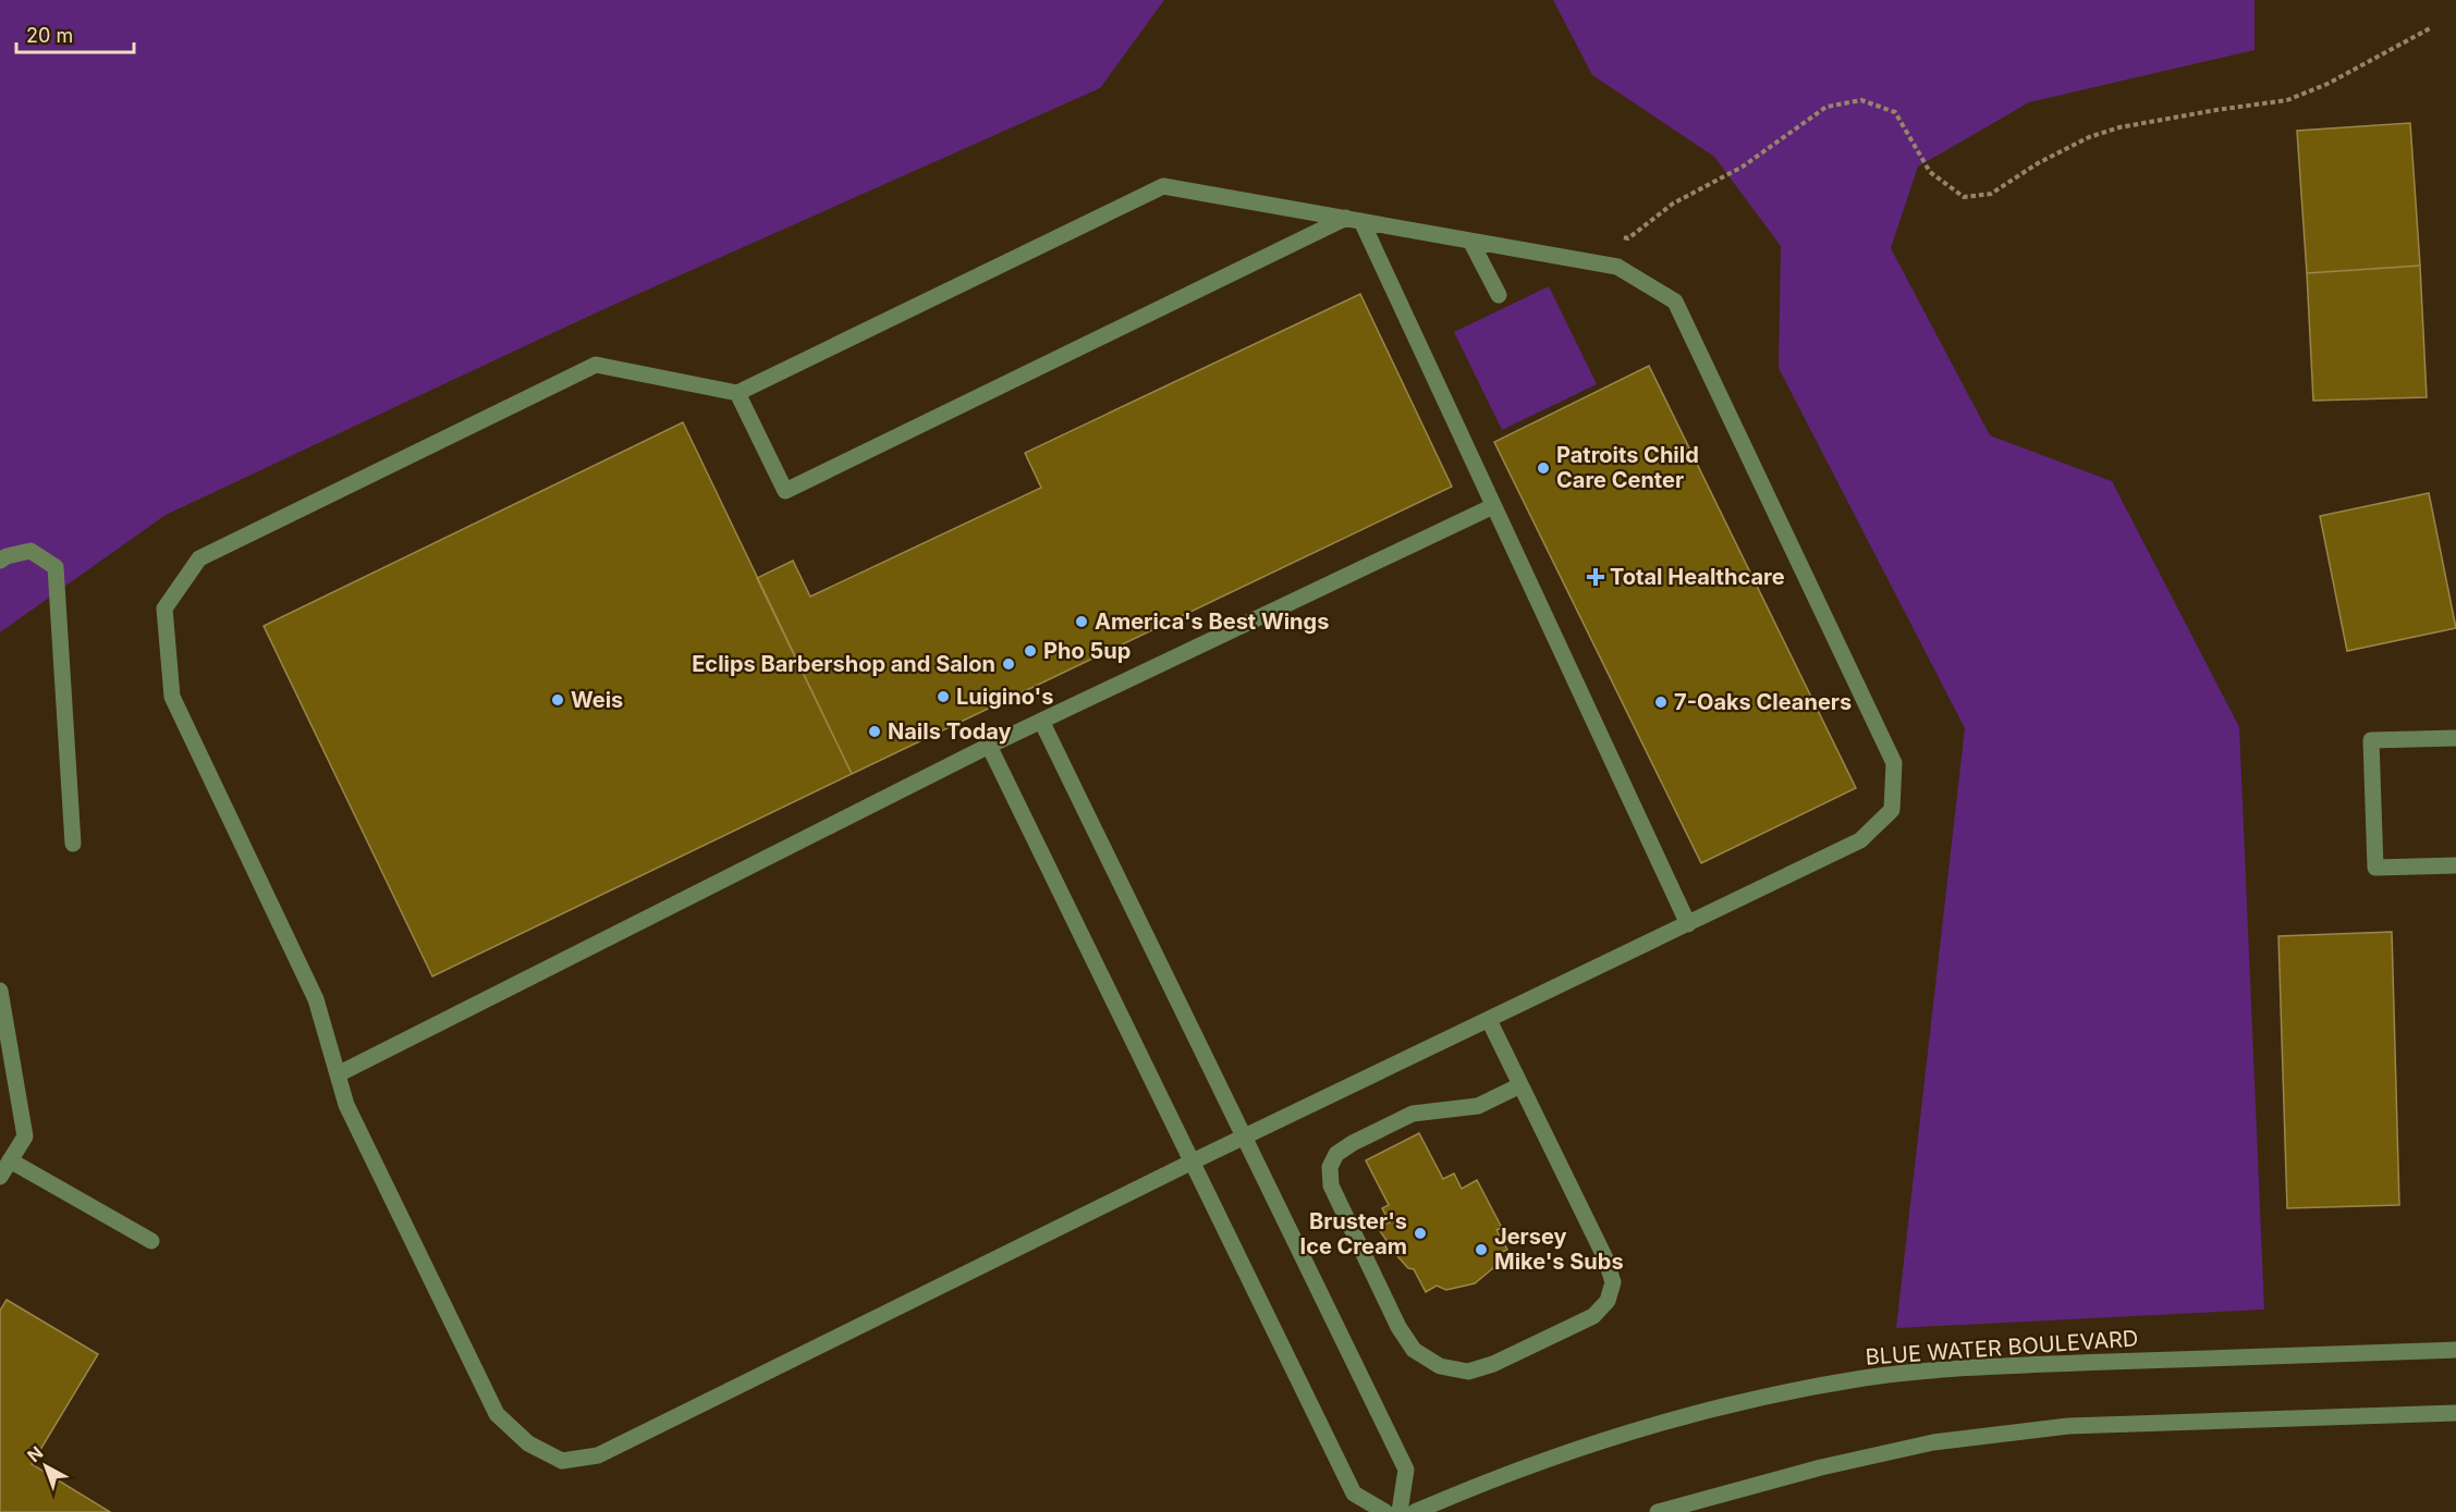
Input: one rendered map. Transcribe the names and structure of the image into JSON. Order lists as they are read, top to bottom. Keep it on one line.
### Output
{"streets":{"street":["BLUE WATER BOULEVARD"]},"places":{"other":["Patroits Child Care Center","America's Best Wings","Pho 5up","Eclips Barbershop and Salon","Luigino's","Weis","7-Oaks Cleaners","Nails Today","Bruster's Ice Cream","Jersey Mike's Subs"],"health":["Total Healthcare"]},"scale_bar":"20 m","north":"top left"}
